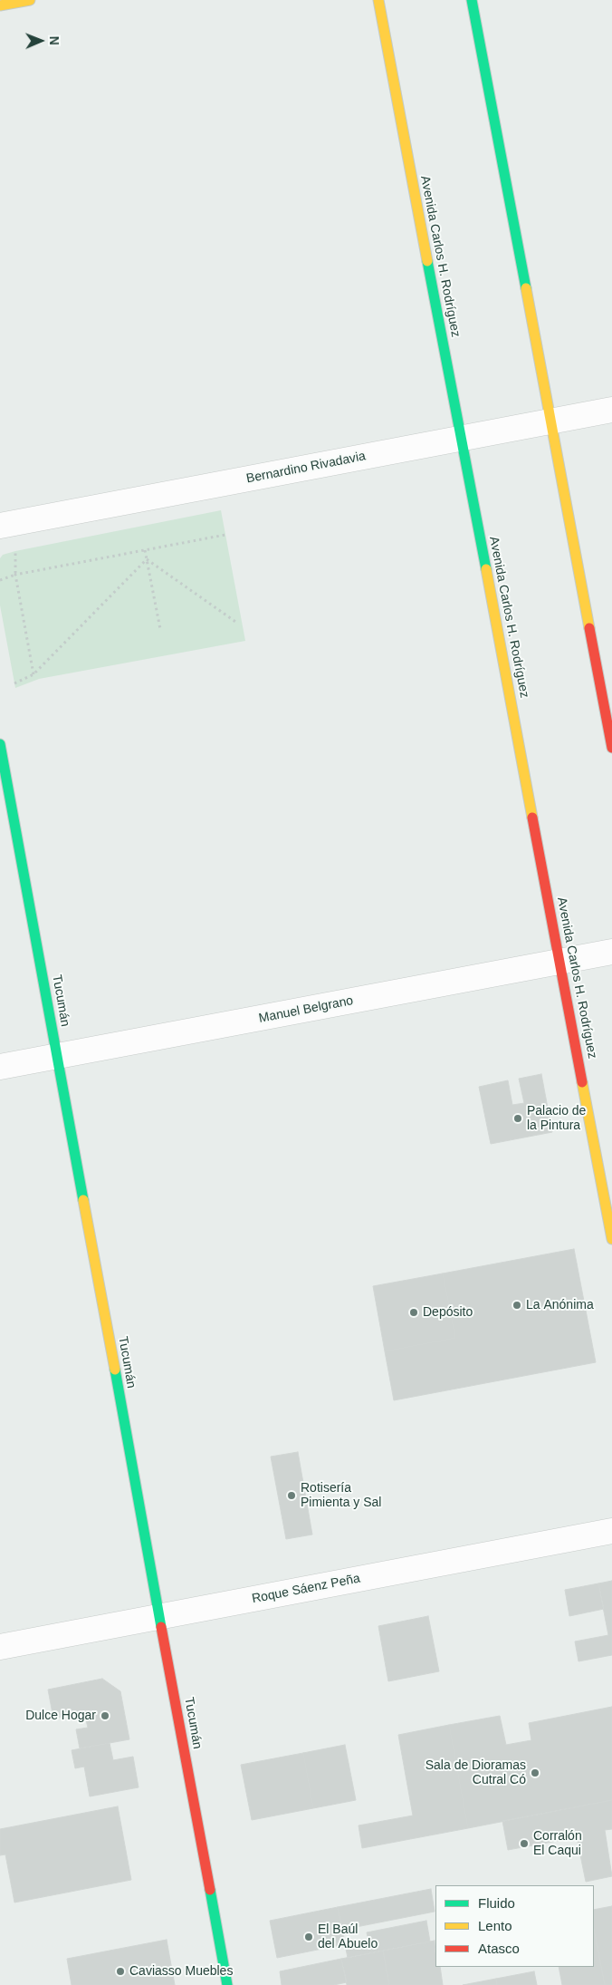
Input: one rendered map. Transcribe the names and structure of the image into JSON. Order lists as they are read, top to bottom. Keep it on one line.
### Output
{"streets":{"main road":["Avenida Carlos H. Rodríguez","Tucumán"],"street":["Bernardino Rivadavia","Manuel Belgrano","Roque Sáenz Peña"]},"crossings":[["Avenida Carlos H. Rodríguez","Bernardino Rivadavia"],["Avenida Carlos H. Rodríguez","Manuel Belgrano"],["Tucumán","Manuel Belgrano"],["Tucumán","Roque Sáenz Peña"]],"places":["Palacio de la Pintura","La Anónima","Depósito","Rotisería Pimienta y Sal","Dulce Hogar","Sala de Dioramas Cutral Có","Corralón El Caqui","El Baúl del Abuelo","Caviasso Muebles"],"legend":["Fluido","Lento","Atasco"],"north":"right"}
